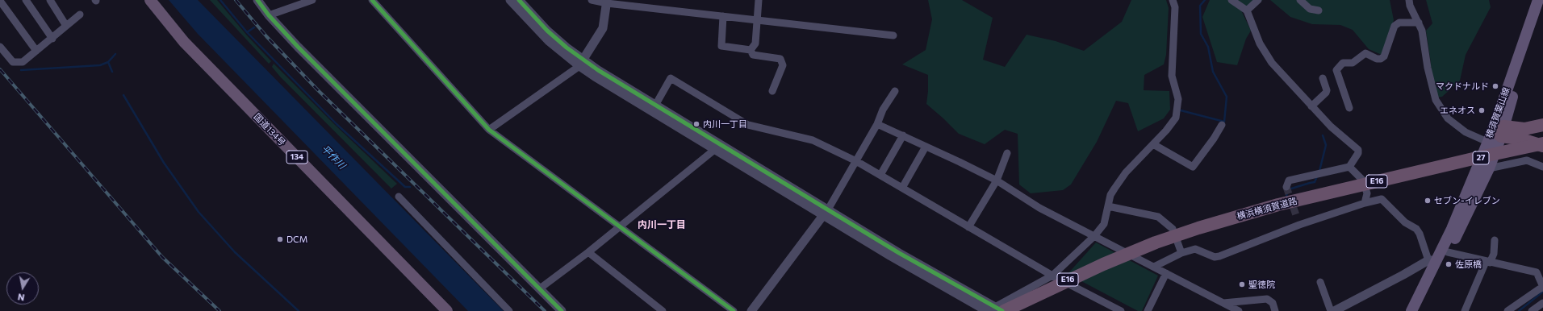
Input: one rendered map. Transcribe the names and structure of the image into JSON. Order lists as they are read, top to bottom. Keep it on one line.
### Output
{"streets":{"highway":["国道134号","134","E16","横浜横須賀道路"],"main road":["横須賀葉山線","27"]},"districts":["内川一丁目"],"water":["平作川"],"places":["マクドナルド","エネオス","内川一丁目","セブン-イレブン","DCM","佐原橋","聖徳院"],"north":"bottom"}
